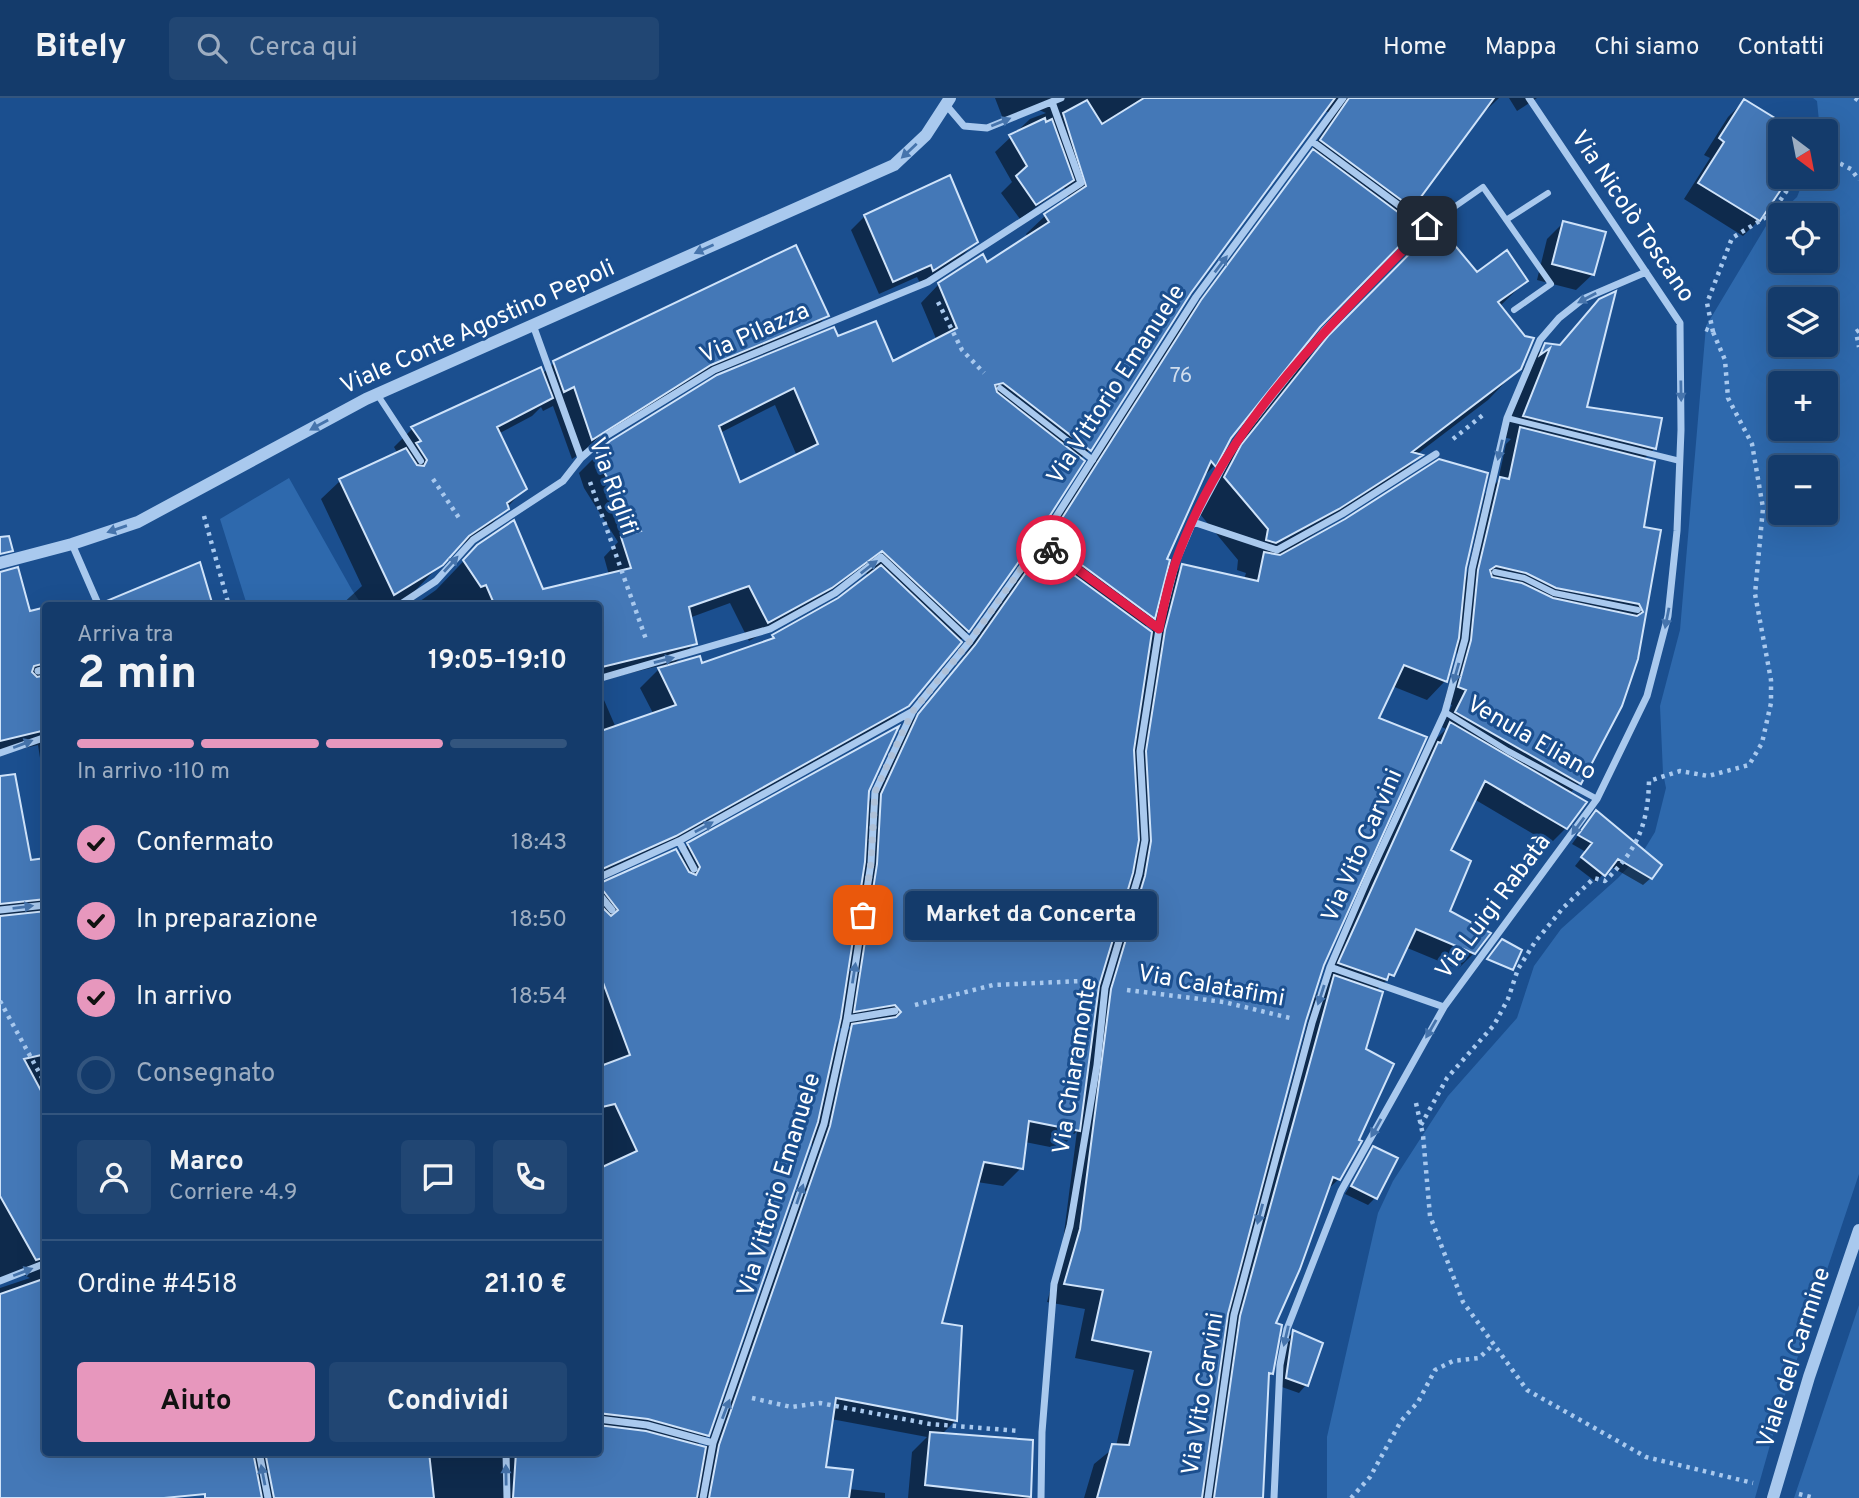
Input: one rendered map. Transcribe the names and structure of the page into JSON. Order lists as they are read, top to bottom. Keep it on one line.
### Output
{"streets":{"street":["Via Nicolò Toscano","Viale Conte Agostino Pepoli","Via Pilazza","Via Vittorio Emanuele","Via Riglifi","Venula Eliano","Via Vito Carvini","Via Luigi Rabatà","Via Chiaramonte","Viale del Carmine"],"path":["Via Calatafimi"]},"crossings":[["Via Nicolò Toscano","Via Vito Carvini"],["Via Nicolò Toscano","Via Luigi Rabatà"],["Viale Conte Agostino Pepoli","Via Riglifi"],["Via Pilazza","Via Riglifi"],["Venula Eliano","Via Vito Carvini"],["Venula Eliano","Via Luigi Rabatà"],["Via Vito Carvini","Via Calatafimi"],["Via Calatafimi","Via Chiaramonte"]],"one_way":["Viale Conte Agostino Pepoli","Via Vittorio Emanuele","Via Vito Carvini","Via Luigi Rabatà"],"places":["Market da Concerta"],"house_numbers":["76"],"north":"bottom right","page":{"header":"Bitely","search":"Cerca qui","nav":["Home","Mappa","Chi siamo","Contatti"],"map_buttons":["+","−"],"heading":["2 min","Arriva tra","19:05–19:10"],"panel":["Marco","Corriere · 4.9","Ordine #4518","21.10 €"],"bar":"In arrivo · 110 m","list":[["Confermato","18:43"],["In preparazione","18:50"],["In arrivo","18:54"],"Consegnato"],"bubble":"Market da Concerta","buttons":["Aiuto","Condividi"]}}
